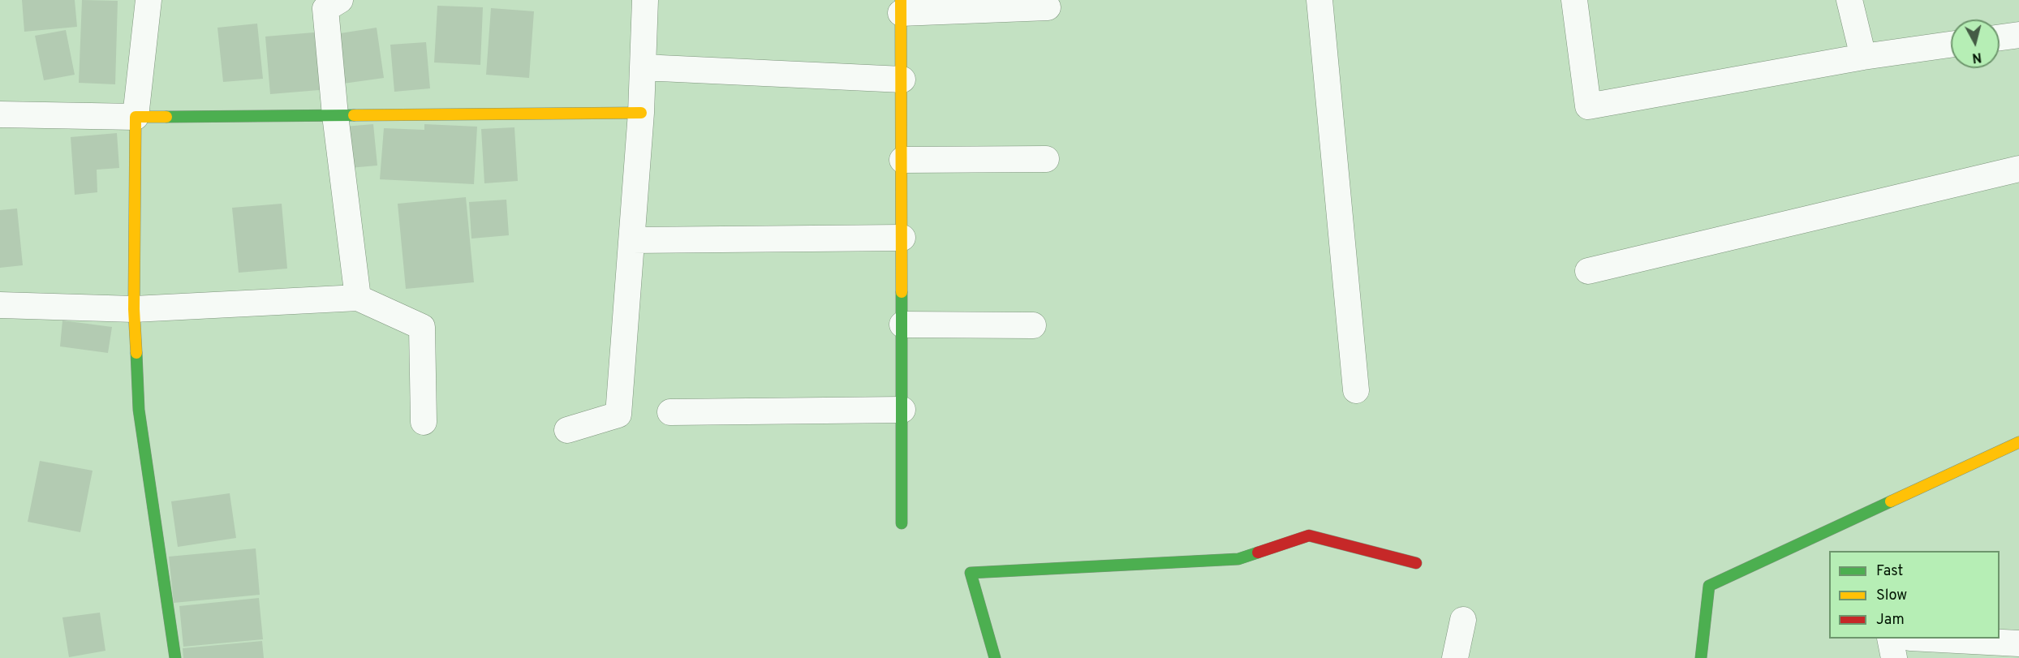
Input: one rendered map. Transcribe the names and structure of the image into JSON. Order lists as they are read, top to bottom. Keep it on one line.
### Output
{"legend":["Fast","Slow","Jam"],"north":"bottom"}
